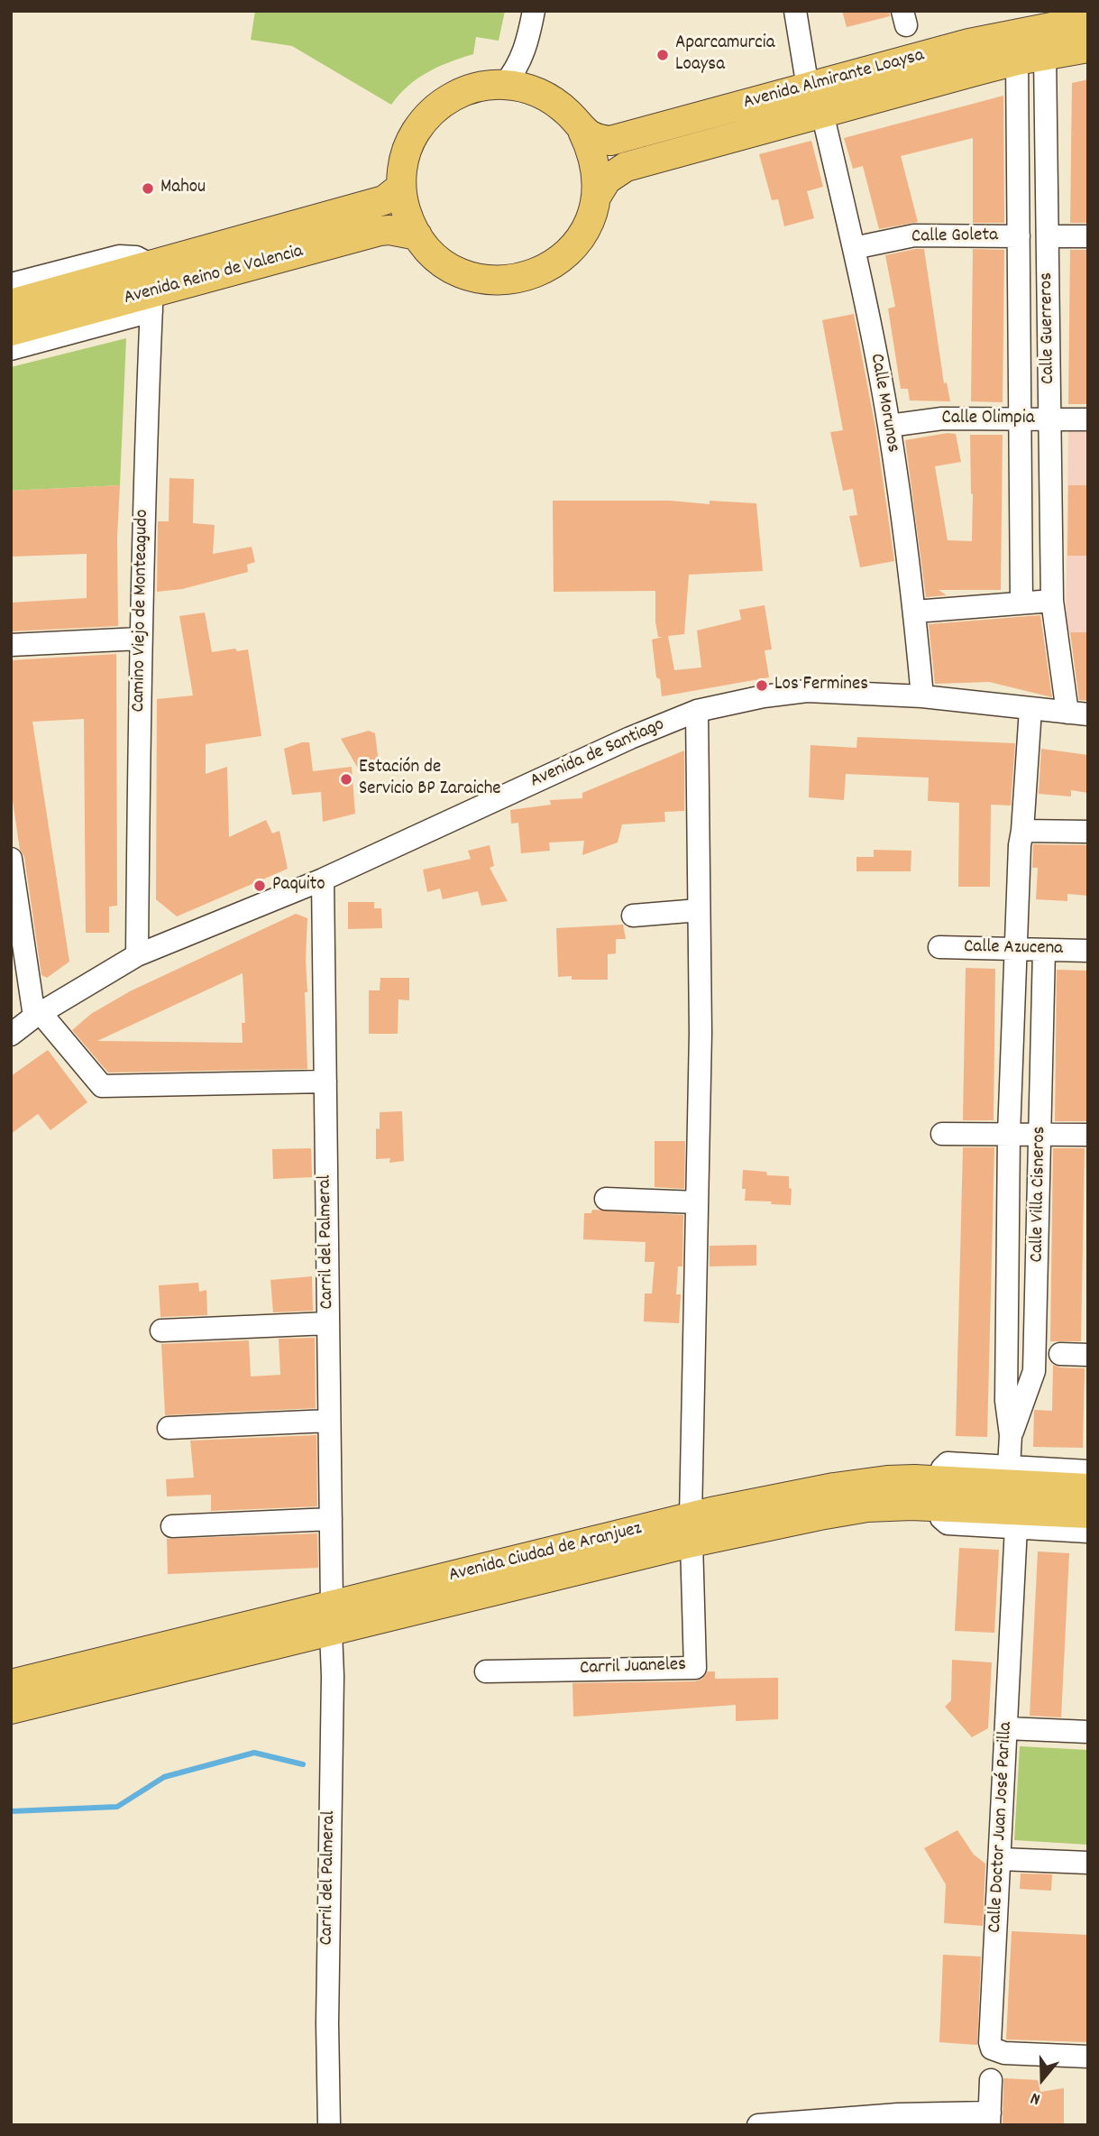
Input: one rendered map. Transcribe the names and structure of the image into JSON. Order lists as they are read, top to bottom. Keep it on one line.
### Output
{"streets":{"main road":["Avenida Almirante Loaysa","Avenida Reino de Valencia","Avenida Ciudad de Aranjuez"],"street":["Calle Goleta","Calle Guerreros","Calle Morunos","Calle Olimpia","Camino Viejo de Monteagudo","Avenida de Santiago","Calle Azucena","Calle Villa Cisneros","Carril del Palmeral","Carril Juaneles","Calle Doctor Juan José Parilla"]},"crossings":[["Avenida Almirante Loaysa","Avenida Reino de Valencia"],["Avenida Almirante Loaysa","Calle Guerreros"],["Avenida Almirante Loaysa","Calle Morunos"],["Calle Goleta","Calle Guerreros"],["Calle Goleta","Calle Morunos"],["Avenida Reino de Valencia","Camino Viejo de Monteagudo"],["Calle Guerreros","Calle Olimpia"],["Calle Guerreros","Avenida de Santiago"],["Calle Morunos","Calle Olimpia"],["Calle Morunos","Avenida de Santiago"],["Camino Viejo de Monteagudo","Avenida de Santiago"],["Avenida de Santiago","Calle Villa Cisneros"],["Avenida de Santiago","Carril del Palmeral"],["Calle Azucena","Calle Villa Cisneros"],["Calle Villa Cisneros","Avenida Ciudad de Aranjuez"],["Calle Villa Cisneros","Calle Doctor Juan José Parilla"],["Carril del Palmeral","Avenida Ciudad de Aranjuez"],["Avenida Ciudad de Aranjuez","Carril Juaneles"],["Avenida Ciudad de Aranjuez","Calle Doctor Juan José Parilla"]],"places":["Aparcamurcia Loaysa","Mahou","Los Fermines","Estación de Servicio BP Zaraiche","Paquito"],"north":"bottom"}
